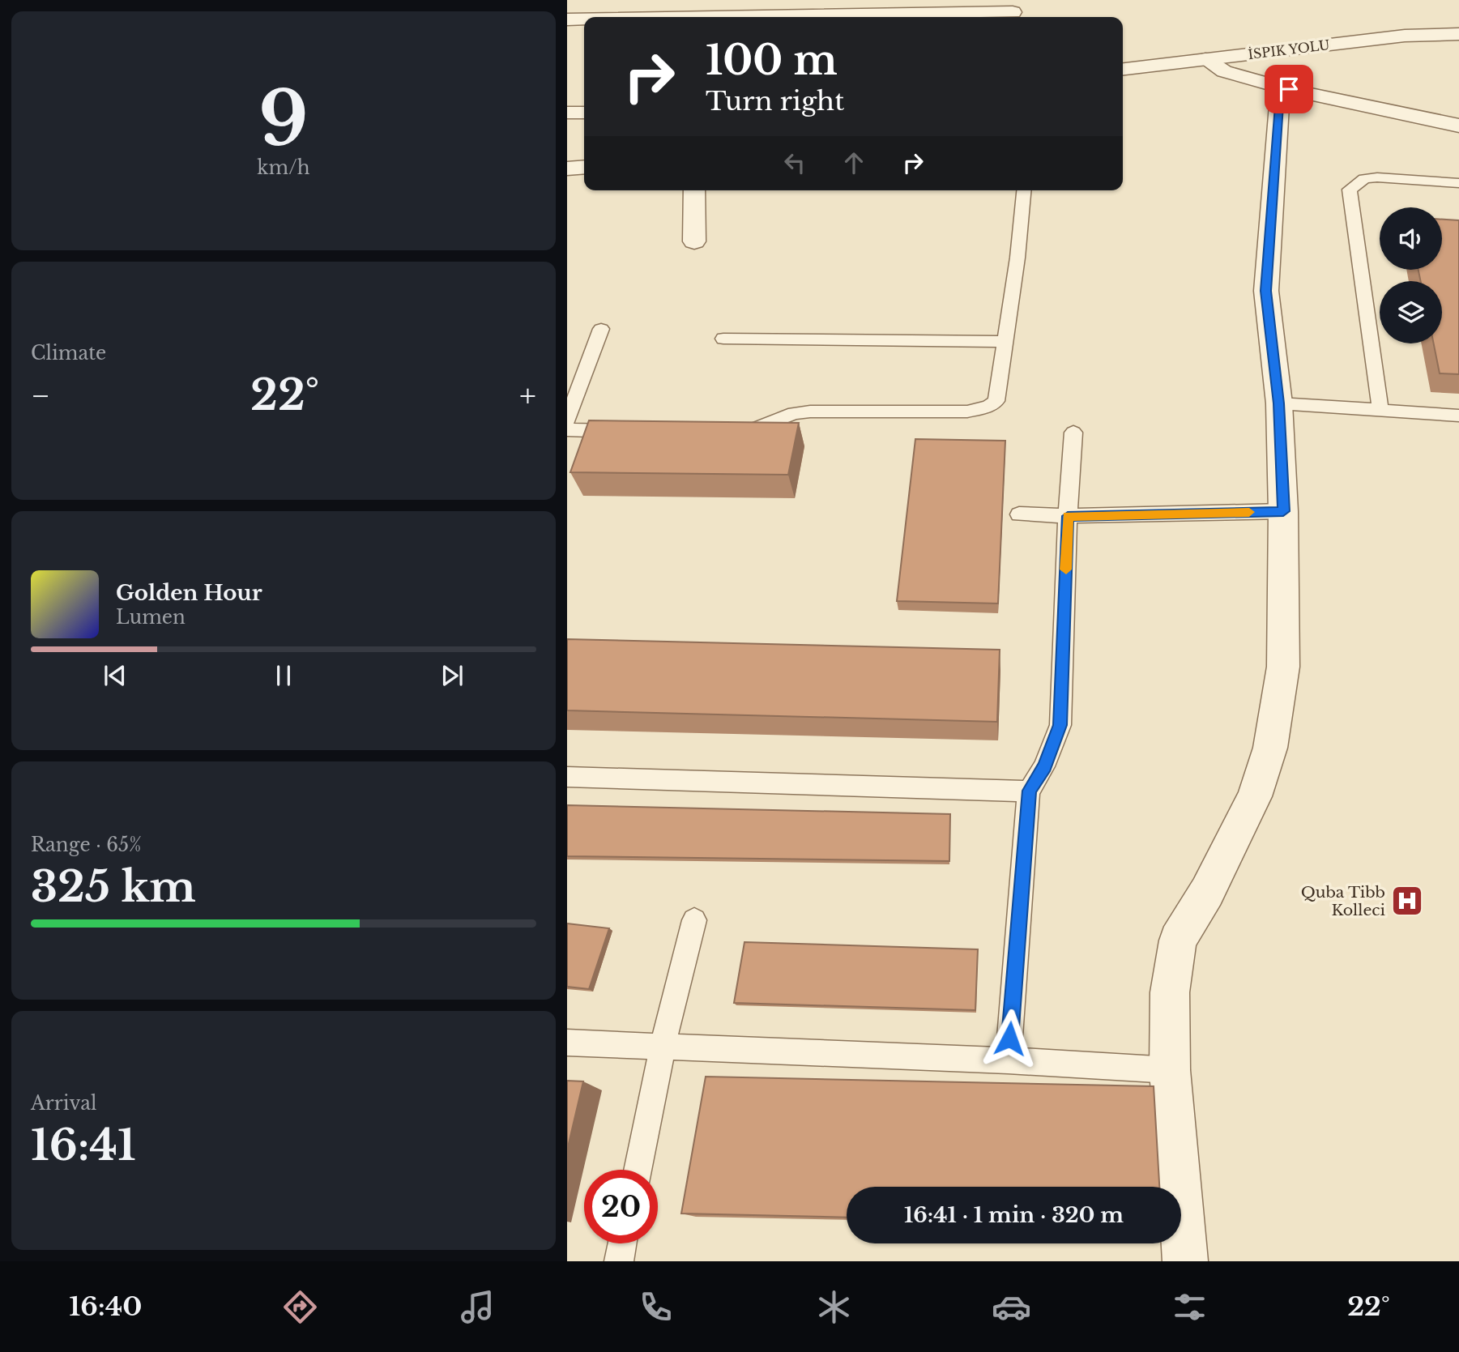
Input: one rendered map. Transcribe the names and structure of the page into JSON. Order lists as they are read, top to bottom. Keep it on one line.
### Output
{"streets":{"street":["İSPIK YOLU"]},"places":{"hospital":["Quba Tibb Kolleci"]},"page":{"tile":[["9","km/h"],"Climate",["Range · 65%","325 km"],["Arrival","16:41"]],"turn":["100 m","Turn right"],"heat":["−","22°","+"],"song":["Golden Hour","Lumen"],"limit":"20","trip":"16:41 · 1 min · 320 m","tabs":["16:40","22°"]}}
